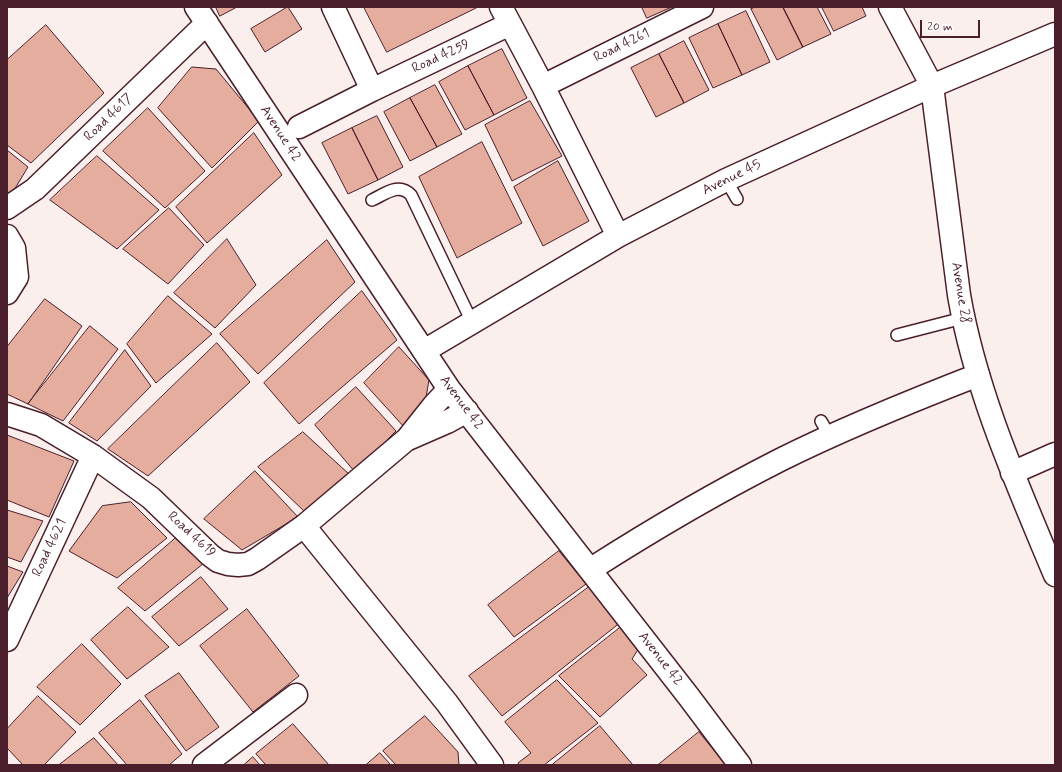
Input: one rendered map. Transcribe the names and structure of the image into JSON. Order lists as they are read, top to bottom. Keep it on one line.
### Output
{"streets":{"street":["Road 4261","Road 4259","Road 4617","Avenue 42","Avenue 45","Avenue 28","Road 4619","Road 4621"]},"crossings":[["Road 4617","Avenue 42"],["Avenue 42","Avenue 45"],["Avenue 42","Road 4619"],["Avenue 45","Avenue 28"],["Road 4619","Road 4621"]],"scale_bar":"20 m"}
